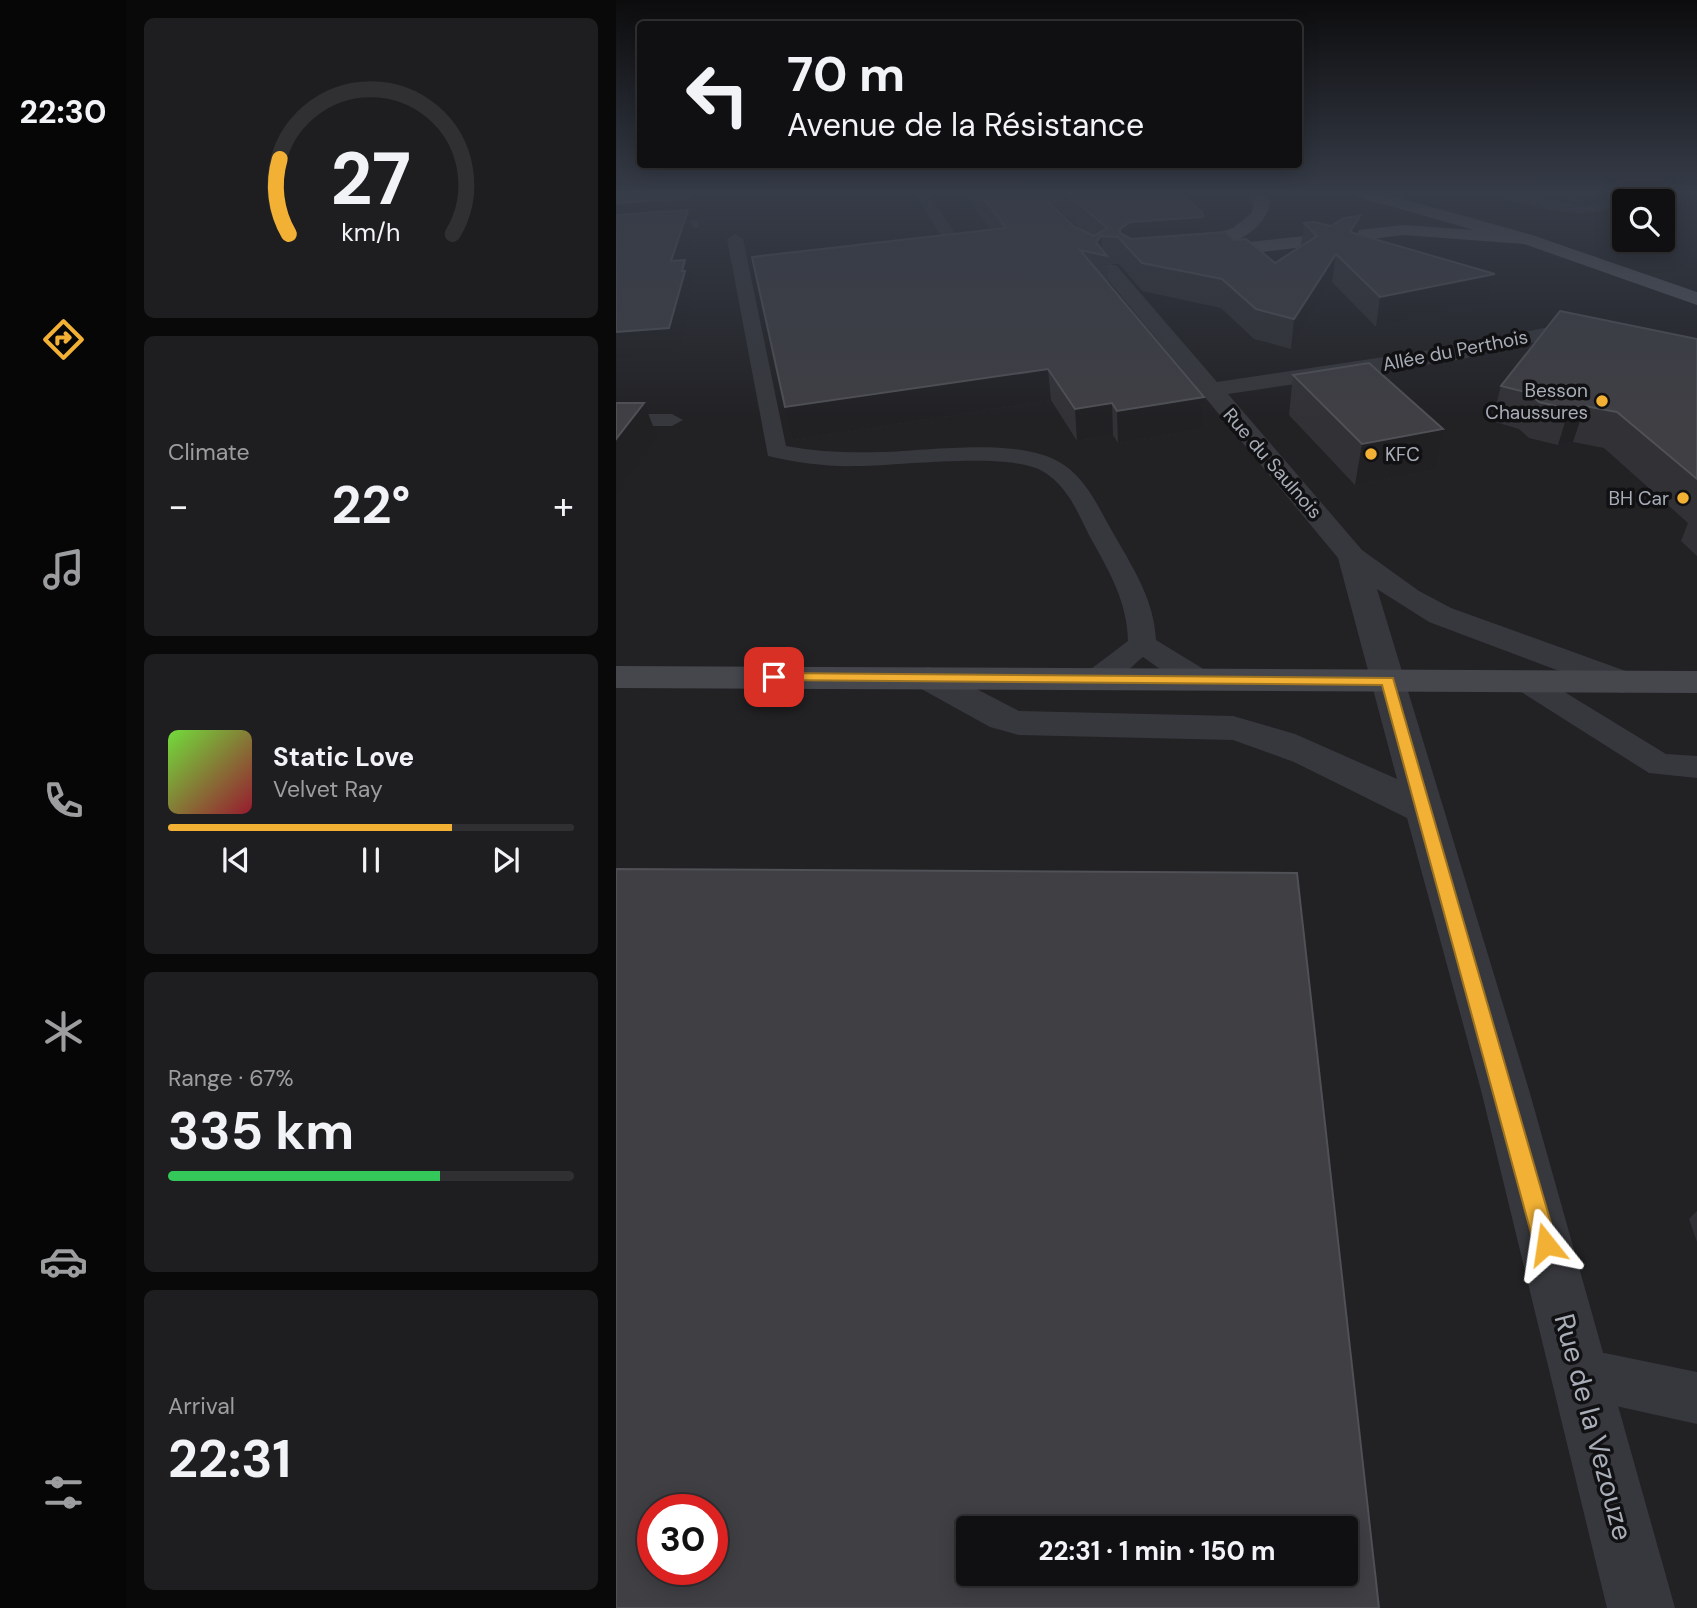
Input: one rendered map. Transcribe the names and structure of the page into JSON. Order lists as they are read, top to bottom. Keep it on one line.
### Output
{"streets":{"street":["Allée du Perthois","Rue du Saulnois","Rue de la Vezouze"]},"crossings":[["Allée du Perthois","Rue du Saulnois"],["Rue du Saulnois","Rue de la Vezouze"]],"places":["Besson Chaussures","KFC","BH Car"],"page":{"tabs":"22:30","turn":["70 m","Avenue de la Résistance"],"tile":["Climate",["Range · 67%","335 km"],["Arrival","22:31"]],"heat":["−","22°","+"],"song":["Static Love","Velvet Ray"],"limit":"30","trip":"22:31 · 1 min · 150 m","gauge":["27","km/h"]}}
